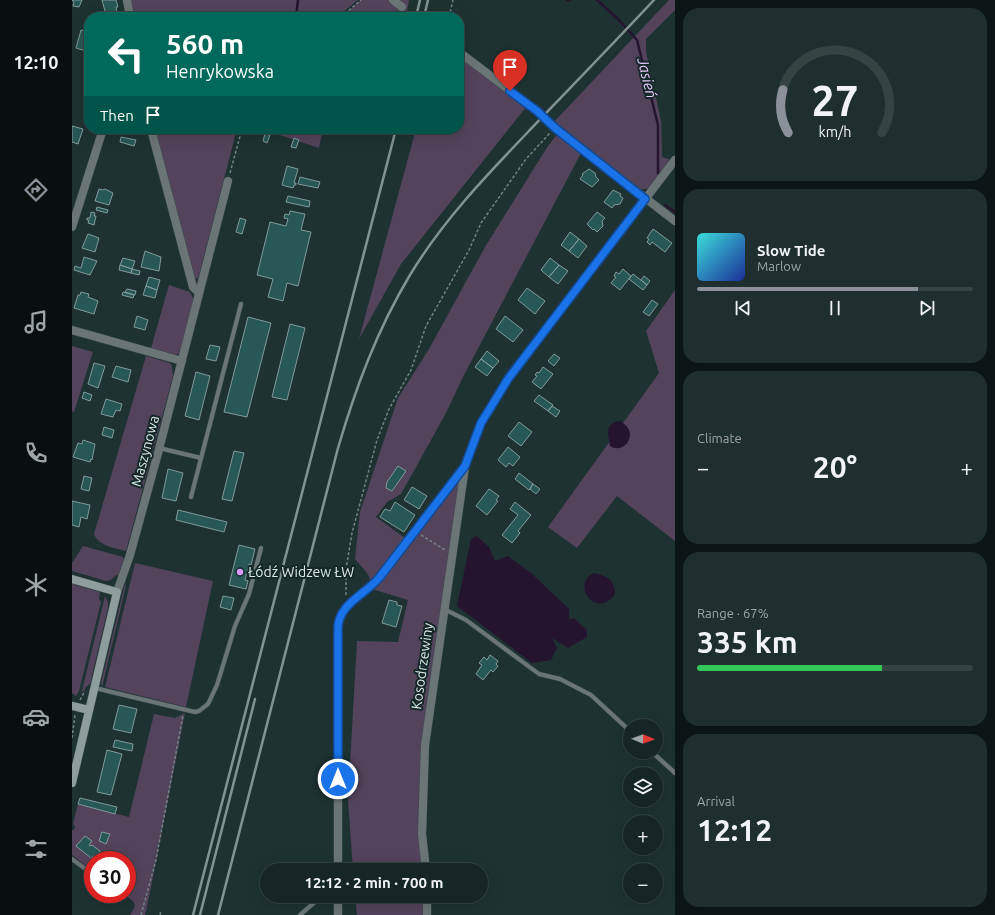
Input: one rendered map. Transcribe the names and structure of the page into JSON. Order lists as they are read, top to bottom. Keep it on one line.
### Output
{"streets":{"street":["Maszynowa","Kosodrzewiny"]},"water":["Jasień"],"places":["Łódź Widzew ŁW"],"north":"right","page":{"tabs":"12:10","turn":["560 m","Henrykowska"],"then":"Then","song":["Slow Tide","Marlow"],"tile":["Climate",["Range · 67%","335 km"],["Arrival","12:12"]],"heat":["−","20°","+"],"map_buttons":["+","−"],"limit":"30","trip":"12:12 · 2 min · 700 m","gauge":["27","km/h"]}}
